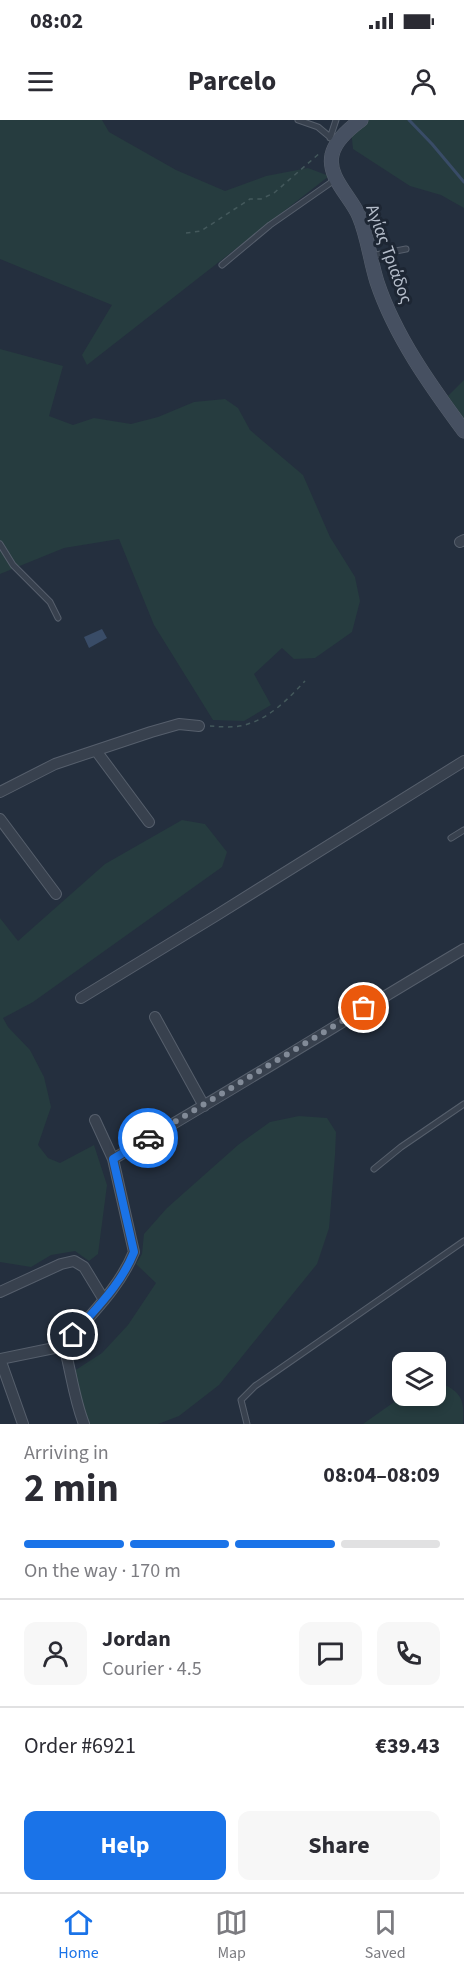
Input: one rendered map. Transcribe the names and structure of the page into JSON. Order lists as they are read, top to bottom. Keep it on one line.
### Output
{"streets":{"street":["Αγίας Τριάδος"]},"page":{"status":"08:02","header":"Parcelo","heading":["2 min","Arriving in","08:04–08:09"],"panel":["Jordan","Courier · 4.5","Order #6921","€39.43"],"bar":"On the way · 170 m","buttons":["Help","Share"],"tabs":["Home","Map","Saved"]}}
